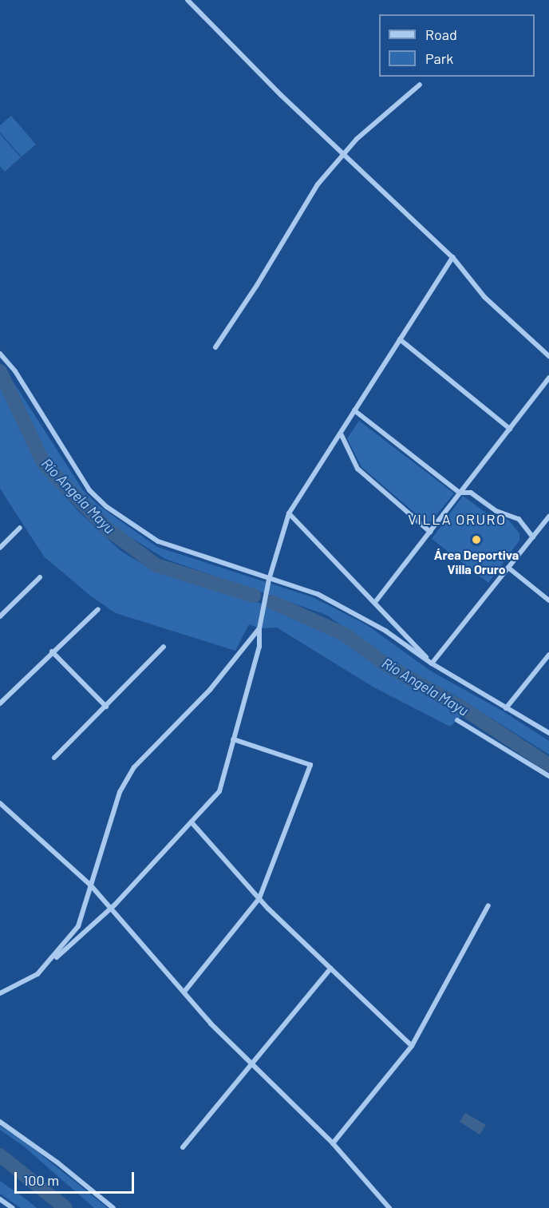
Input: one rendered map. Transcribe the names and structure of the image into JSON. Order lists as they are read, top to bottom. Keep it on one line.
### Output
{"districts":["VILLA ORURO"],"water":["Río Angela Mayu"],"places":["Área Deportiva Villa Oruro"],"legend":["Road","Park"],"scale_bar":"100 m"}
